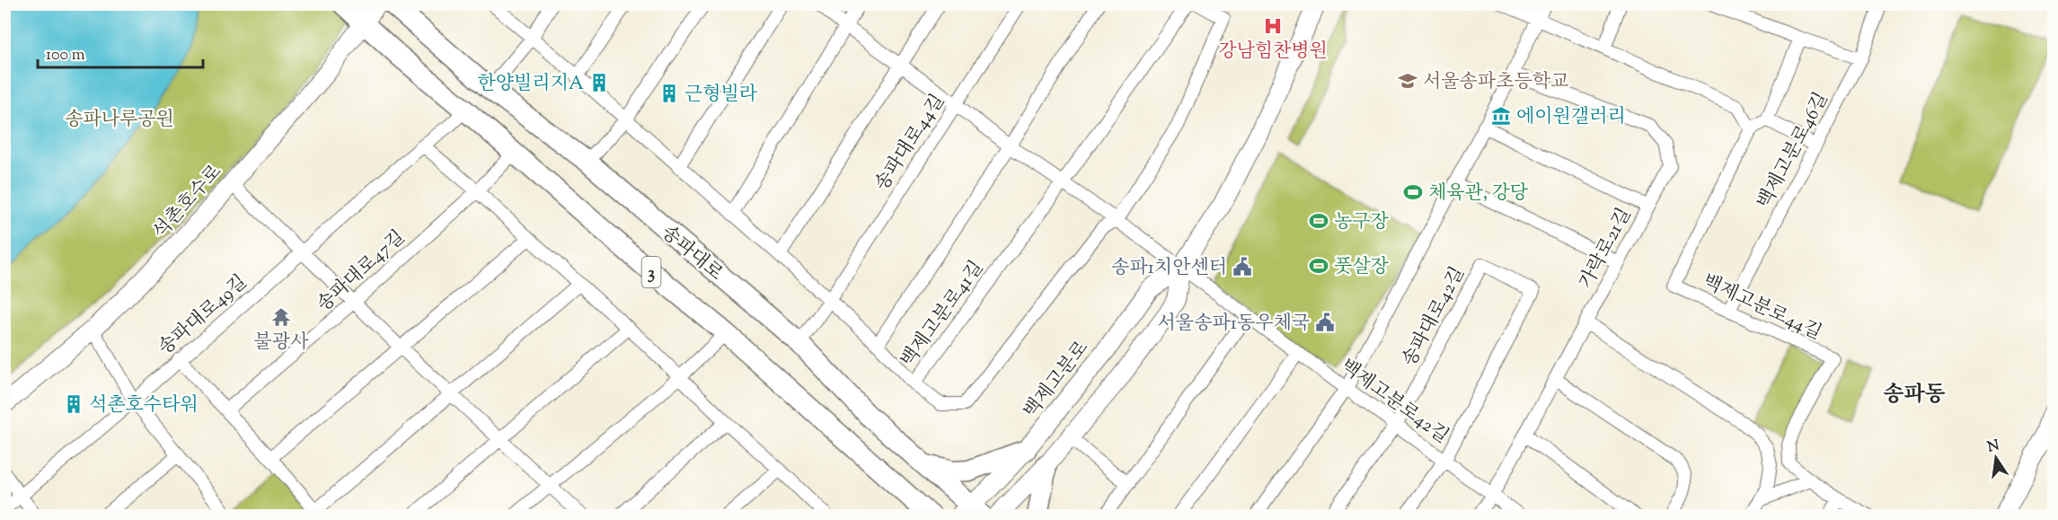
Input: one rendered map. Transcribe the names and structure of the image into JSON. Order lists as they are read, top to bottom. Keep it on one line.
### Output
{"streets":{"main road":["석촌호수로","송파대로","3","백제고분로"],"street":["송파대로44길","백제고분로46길","가락로21길","송파대로47길","백제고분로44길","백제고분로41길","송파대로49길","송파대로42길","백제고분로42길"]},"crossings":[["송파대로44길","송파대로"],["백제고분로46길","백제고분로44길"],["석촌호수로","3"],["가락로21길","백제고분로42길"],["송파대로","백제고분로"],["송파대로47길","3"],["3","송파대로49길"],["송파대로42길","백제고분로42길"],["백제고분로","백제고분로42길"]],"districts":["송파동"],"parks":["송파나루공원"],"places":{"hospital":["강남힘찬병원"],"school or university":["서울송파초등학교"],"building":["한양빌리지A","근형빌라","석촌호수타워"],"museum":["에이원갤러리"],"sports":["체육관, 강당","농구장","풋살장"],"public building":["송파1치안센터","서울송파1동우체국"],"temple":["불광사"]},"scale_bar":"100 m","north":"top"}
